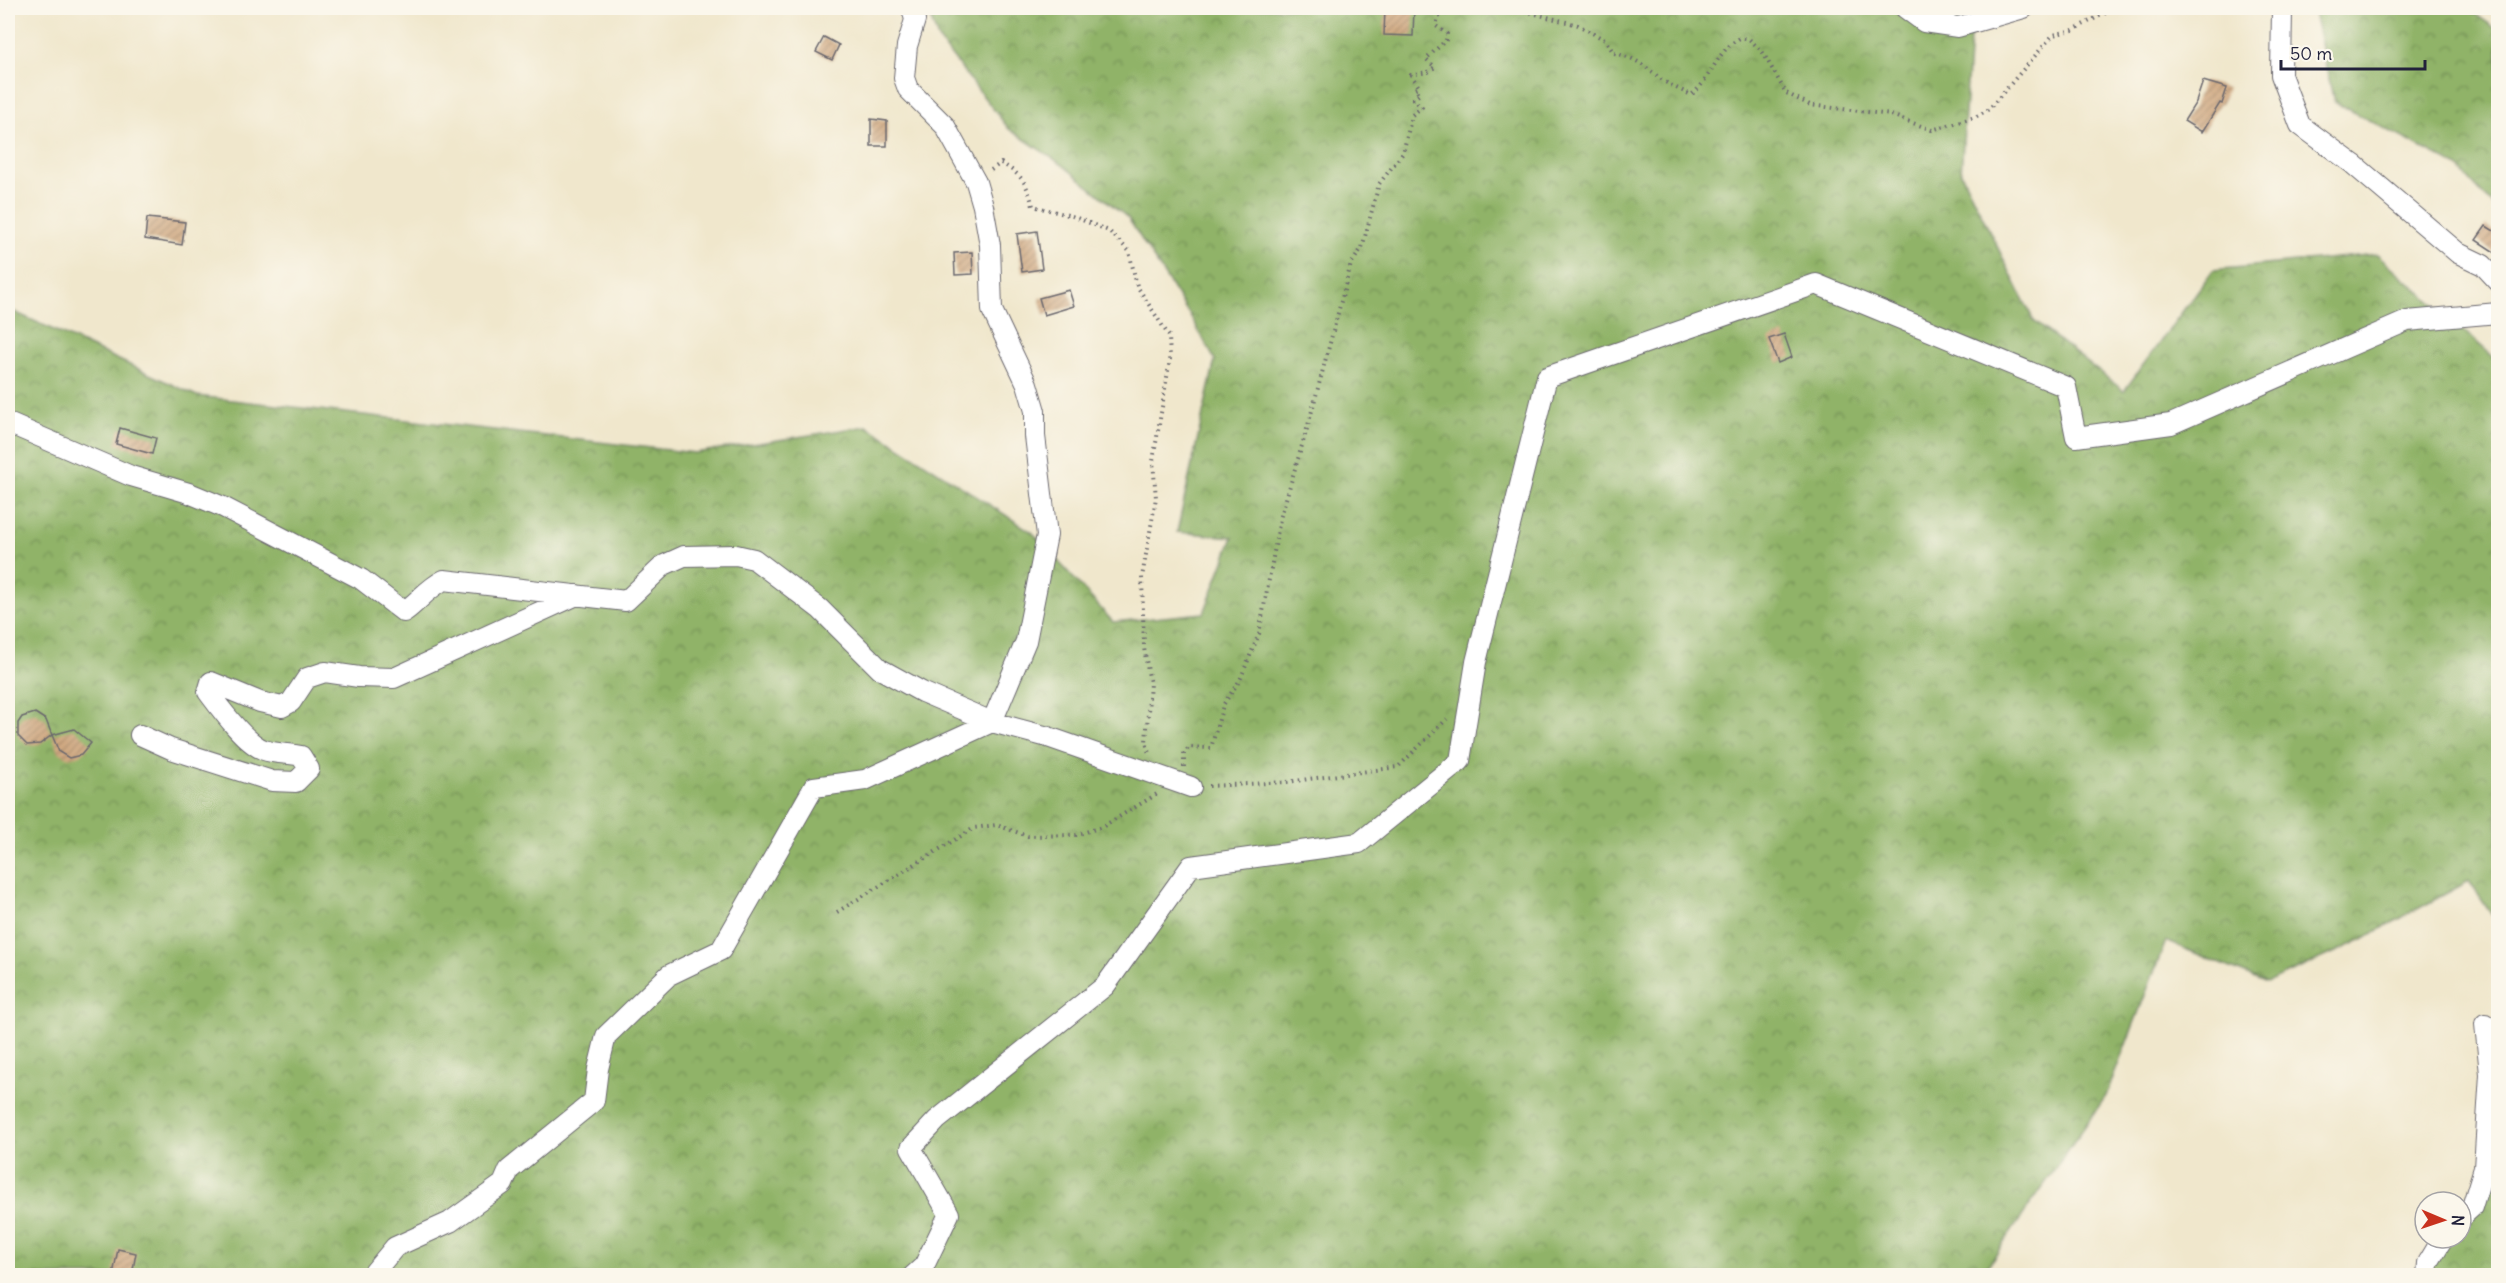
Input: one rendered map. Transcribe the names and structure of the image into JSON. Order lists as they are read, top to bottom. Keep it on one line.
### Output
{"scale_bar":"50 m","north":"right"}
